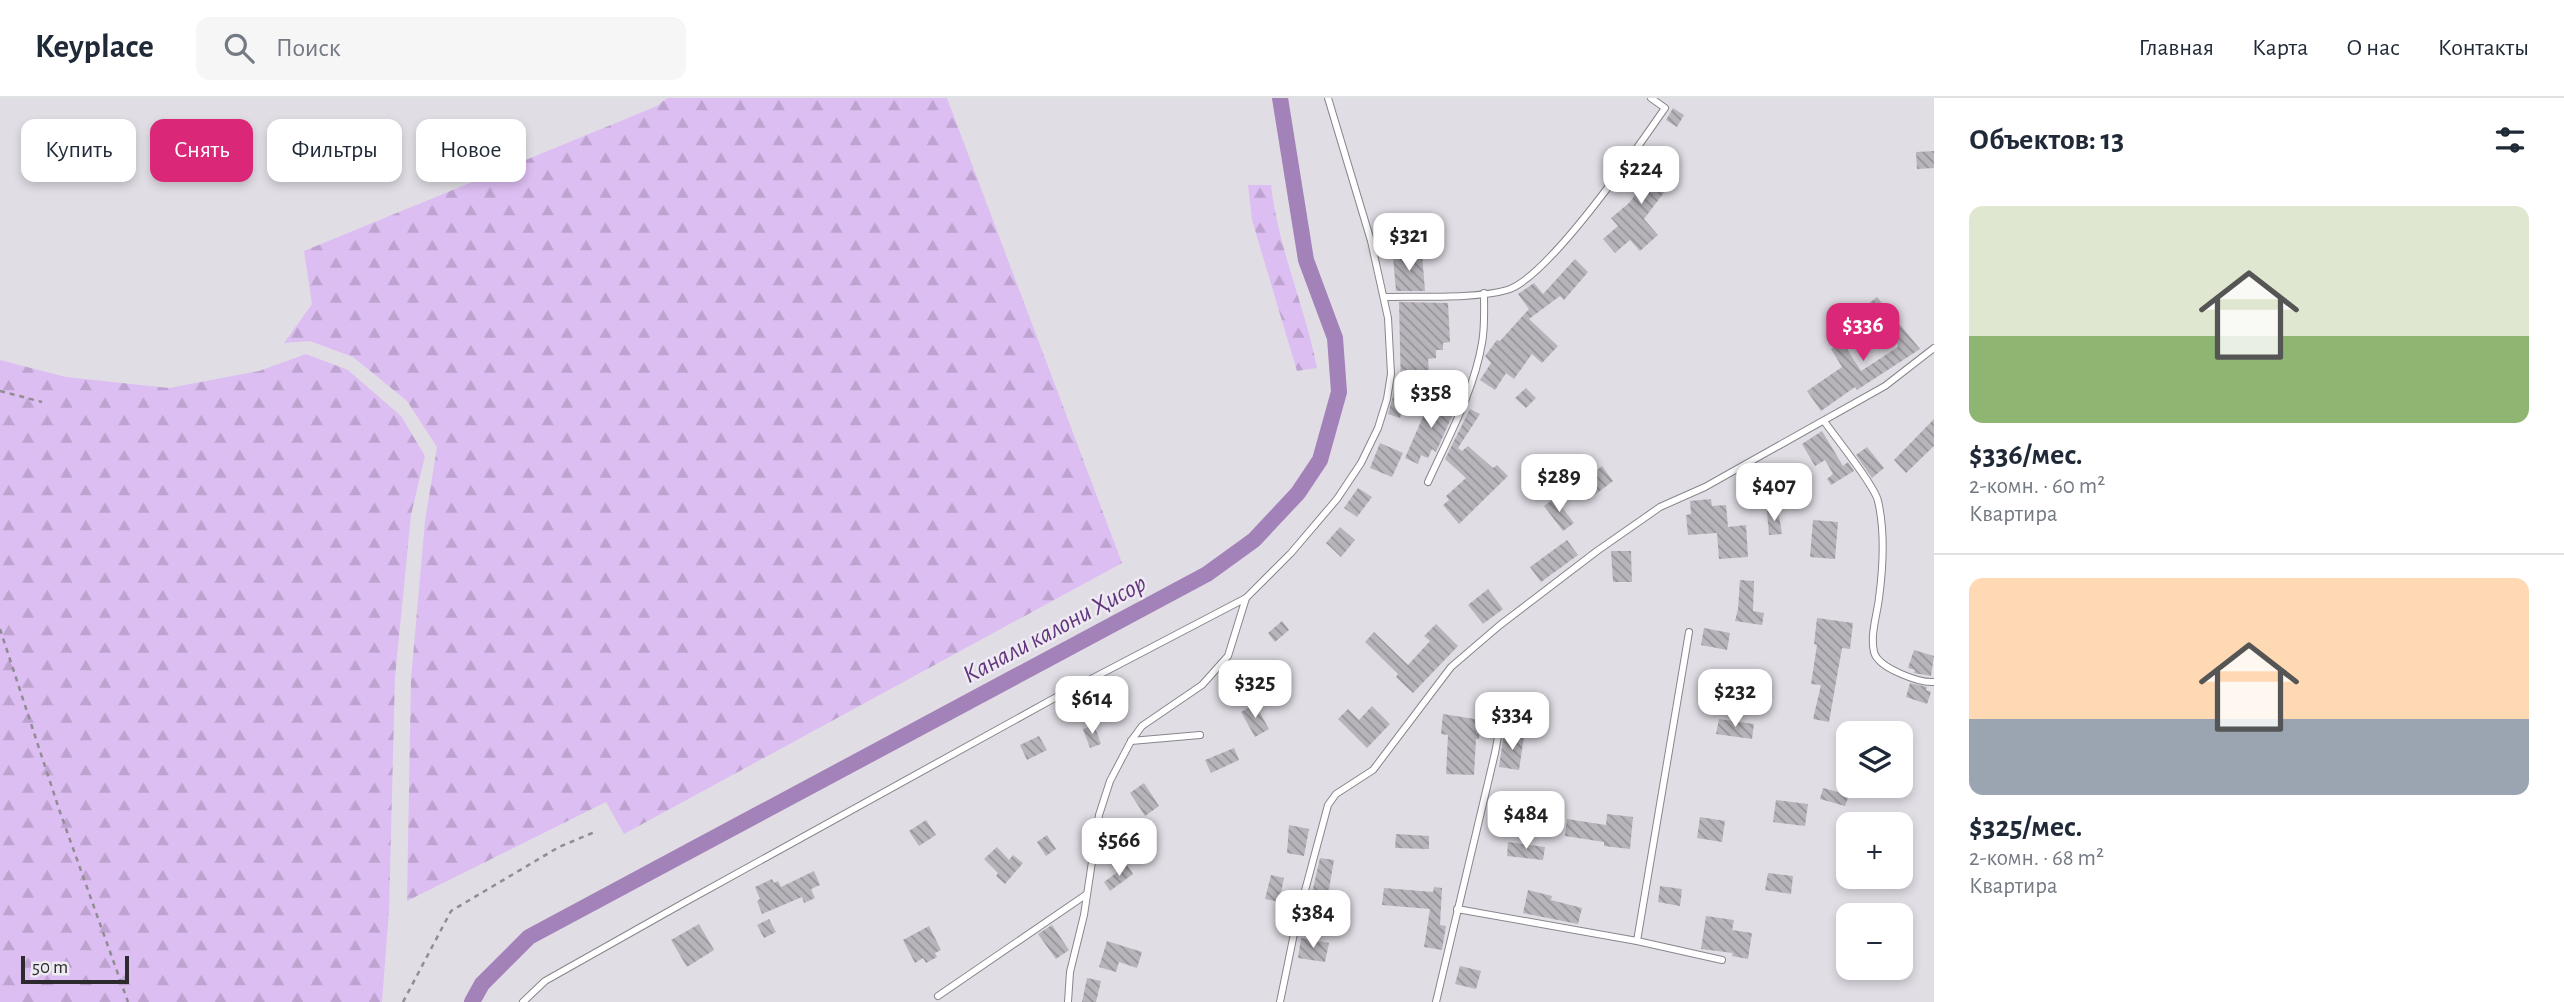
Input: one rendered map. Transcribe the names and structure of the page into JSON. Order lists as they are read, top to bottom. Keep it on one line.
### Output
{"water":["Канали калони Ҳисор"],"scale_bar":"50 m","page":{"header":"Keyplace","search":"Поиск","nav":["Главная","Карта","О нас","Контакты"],"heading":"Объектов: 13","chip":["Купить","Снять","Фильтры","Новое"],"price":["$224","$321","$336","$358","$289","$407","$325","$232","$614","$334","$484","$566","$384"],"list":[{"name":"$336/мес.","note":"2-комн. · 60 m² · Квартира"},{"name":"$325/мес.","note":"2-комн. · 68 m² · Квартира"}],"map_buttons":["+","−"],"scale":"50 m"}}
